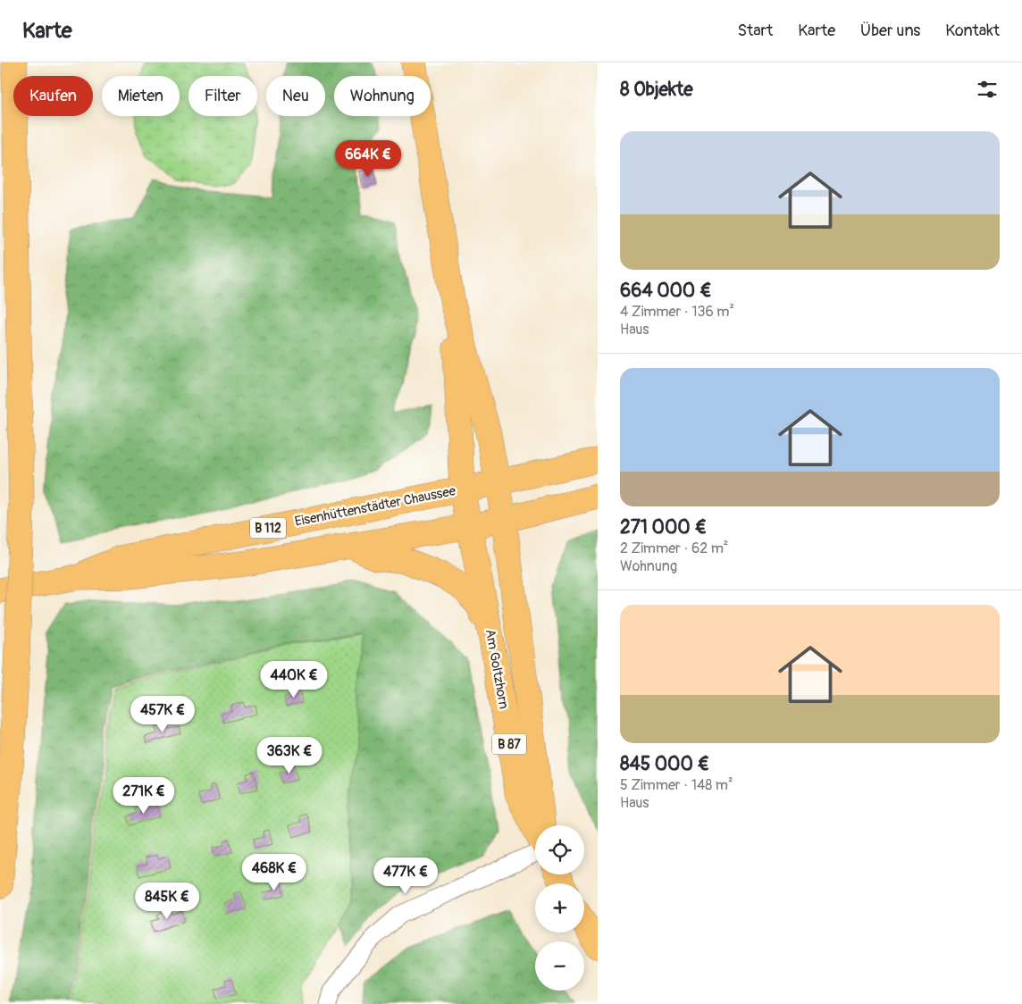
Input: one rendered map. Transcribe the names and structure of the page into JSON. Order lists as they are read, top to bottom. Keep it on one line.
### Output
{"streets":{"main road":["Eisenhüttenstädter Chaussee","B 112","Am Goltzhorn","B 87"]},"crossings":[["Eisenhüttenstädter Chaussee","Am Goltzhorn"]],"page":{"header":"Karte","nav":["Start","Karte","Über uns","Kontakt"],"heading":"8 Objekte","chip":["Kaufen","Mieten","Filter","Neu","Wohnung"],"list":[{"name":"664 000 €","note":"4 Zimmer · 136 m² · Haus"},{"name":"271 000 €","note":"2 Zimmer · 62 m² · Wohnung"},{"name":"845 000 €","note":"5 Zimmer · 148 m² · Haus"}],"price":["664K €","440K €","457K €","363K €","271K €","468K €","477K €","845K €"],"map_buttons":["+","−"]}}
